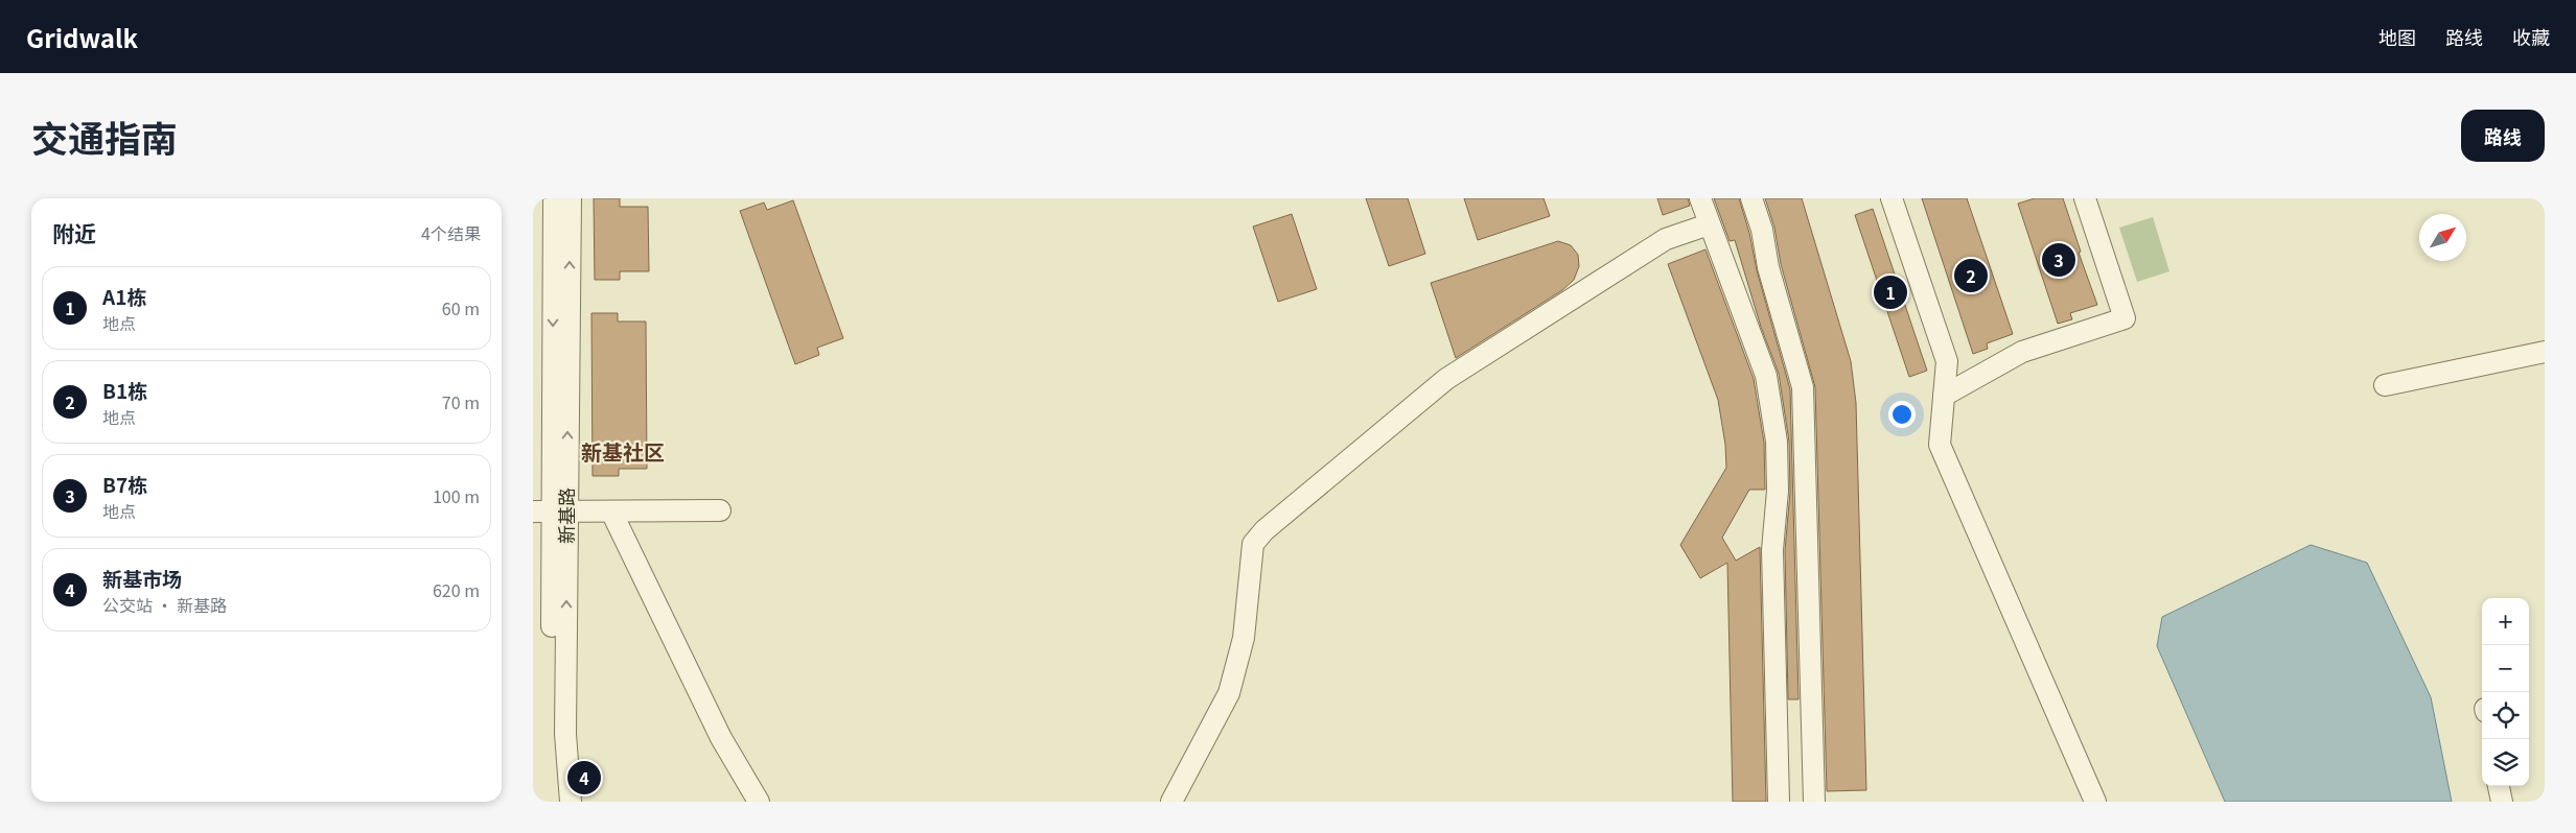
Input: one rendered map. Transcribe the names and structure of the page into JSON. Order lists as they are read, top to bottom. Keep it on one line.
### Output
{"streets":{"street":["新基路"]},"districts":["新基社区"],"north":"top right","page":{"header":"Gridwalk","nav":["地图","路线","收藏"],"title":"交通指南","buttons":"路线","heading":["附近","4个结果"],"pins":["3","2","1","4"],"list":[{"mark":"1","name":"A1栋","note":"地点","value":"60 m"},{"mark":"2","name":"B1栋","note":"地点","value":"70 m"},{"mark":"3","name":"B7栋","note":"地点","value":"100 m"},{"mark":"4","name":"新基市场","note":"公交站 · 新基路","value":"620 m"}],"map_buttons":["+","−"]}}
